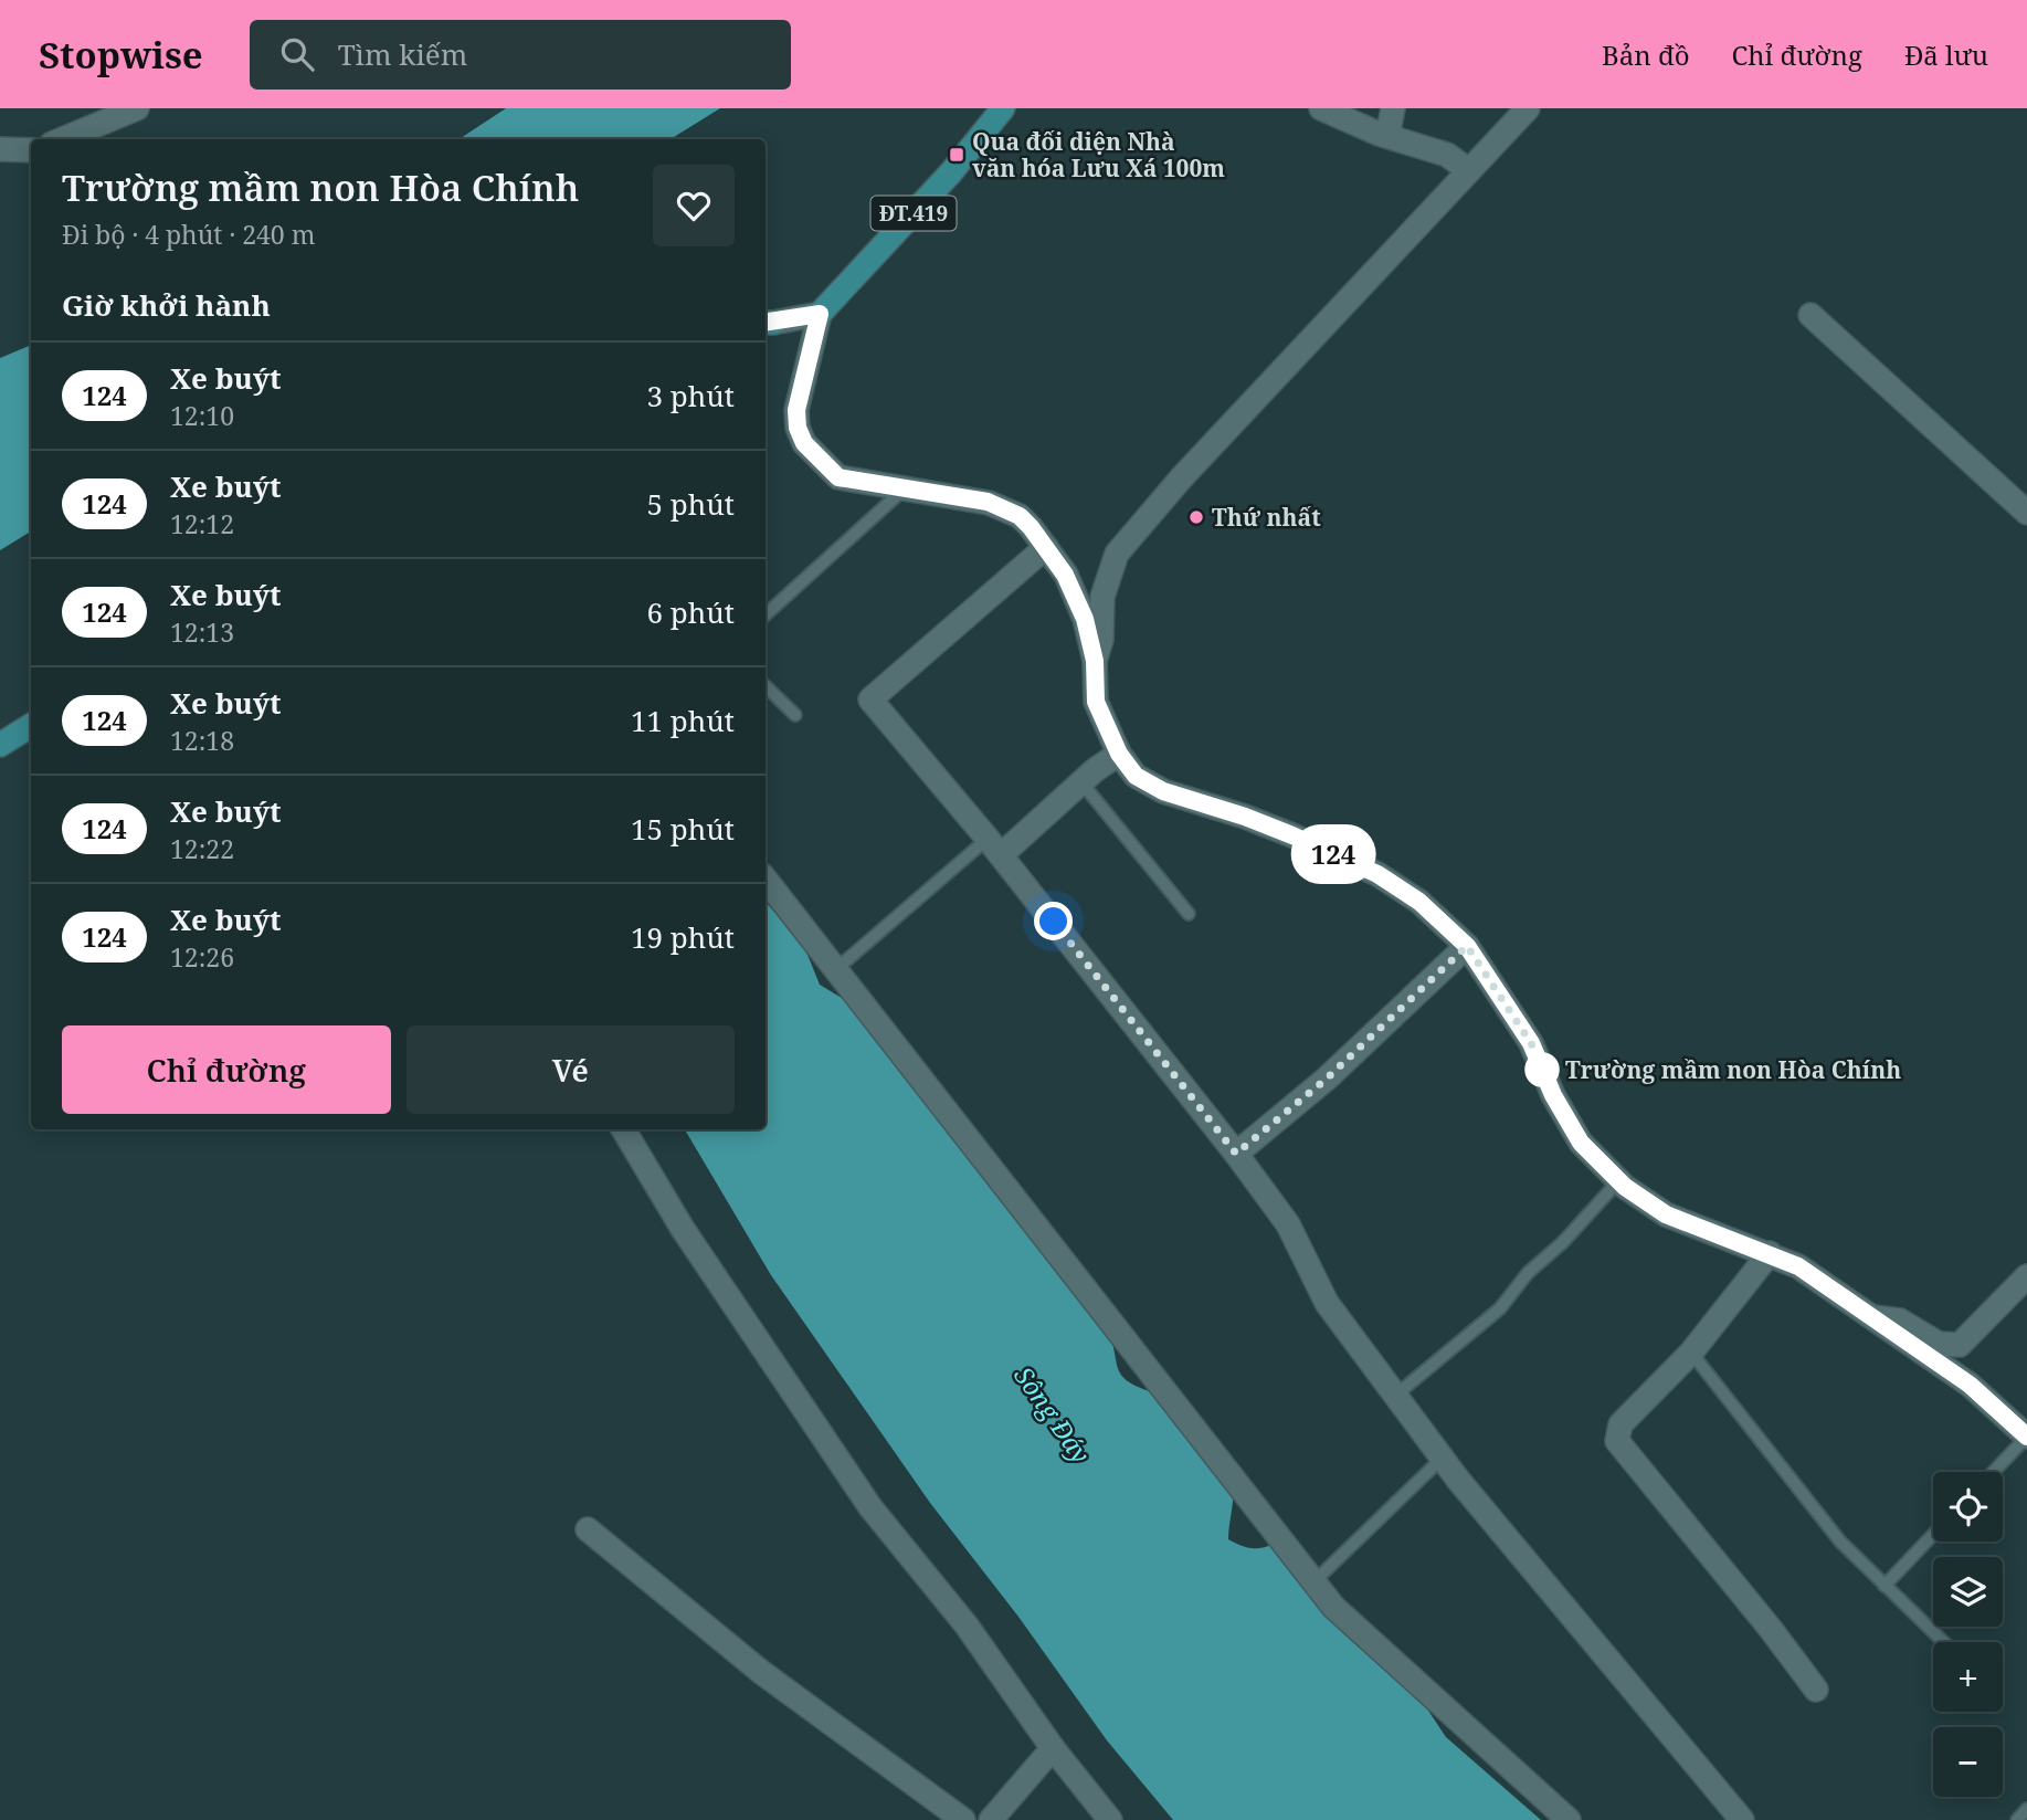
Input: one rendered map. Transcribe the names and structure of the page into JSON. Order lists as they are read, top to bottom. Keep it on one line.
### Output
{"streets":{"main road":["ĐT.419"]},"water":["Sông Đáy"],"places":{"transit":["Qua đối diện Nhà văn hóa Lưu Xá 100m"],"other":["Thứ nhất","Trường mầm non Hòa Chính"]},"lines":["bus line 124"],"page":{"header":"Stopwise","search":"Tìm kiếm","nav":["Bản đồ","Chỉ đường","Đã lưu"],"on_map":"124","heading":[["Trường mầm non Hòa Chính","Đi bộ · 4 phút · 240 m"],"Giờ khởi hành"],"list":[{"mark":"124","name":"Xe buýt","note":"12:10","value":"3 phút"},{"mark":"124","name":"Xe buýt","note":"12:12","value":"5 phút"},{"mark":"124","name":"Xe buýt","note":"12:13","value":"6 phút"},{"mark":"124","name":"Xe buýt","note":"12:18","value":"11 phút"},{"mark":"124","name":"Xe buýt","note":"12:22","value":"15 phút"},{"mark":"124","name":"Xe buýt","note":"12:26","value":"19 phút"}],"buttons":["Chỉ đường","Vé"],"map_buttons":["+","−"]}}
